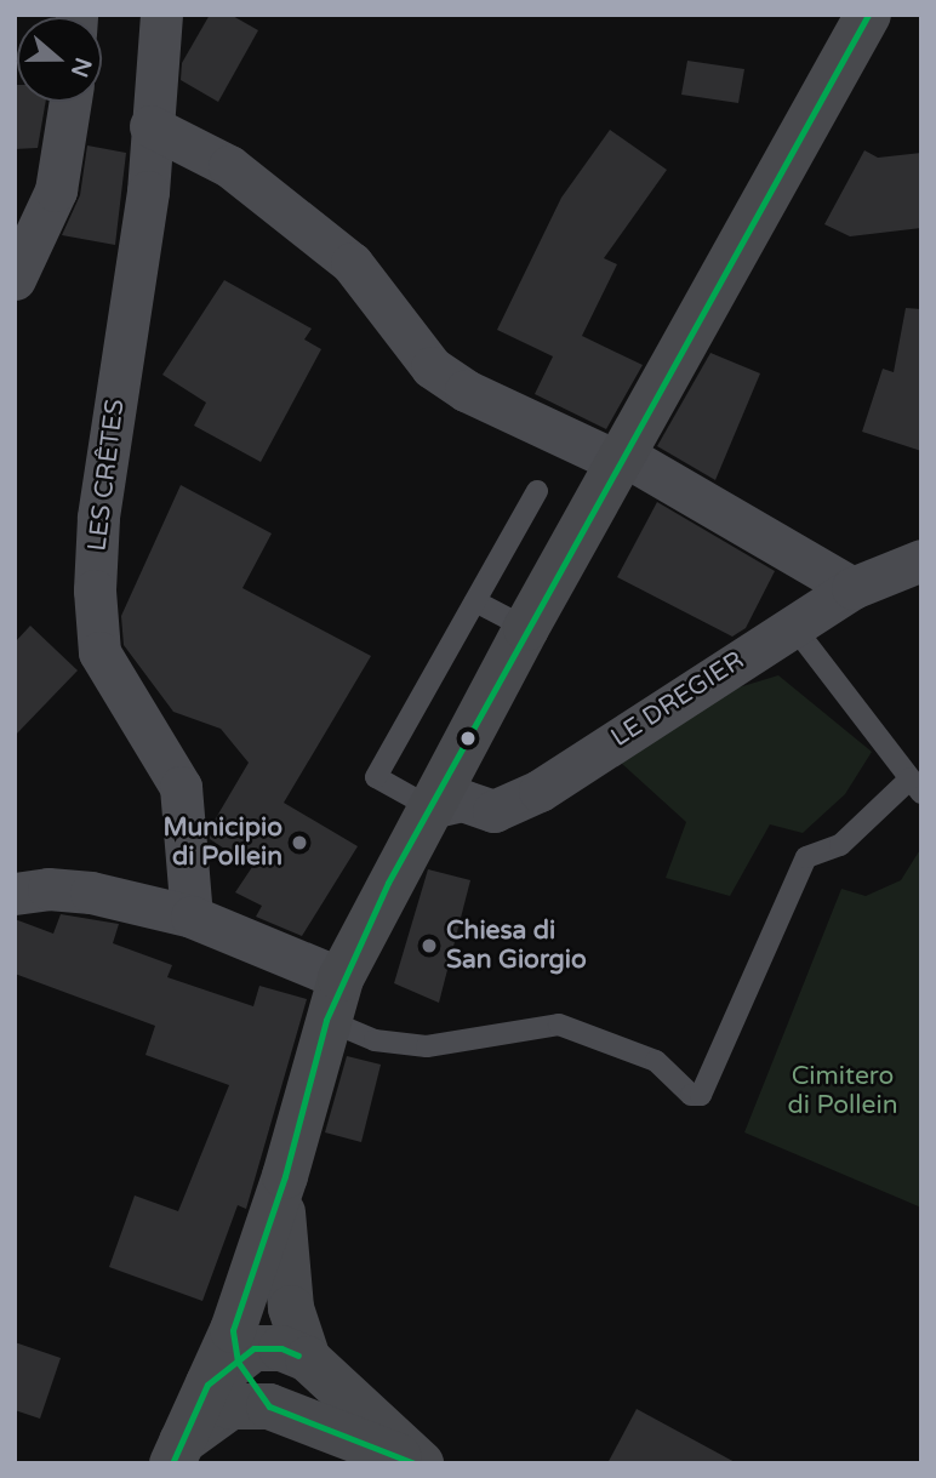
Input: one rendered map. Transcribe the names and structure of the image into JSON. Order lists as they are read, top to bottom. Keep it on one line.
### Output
{"streets":{"street":["LES CRÊTES","LE DREGIER"]},"parks":["Cimitero di Pollein"],"places":["Municipio di Pollein","Chiesa di San Giorgio"],"north":"right"}
